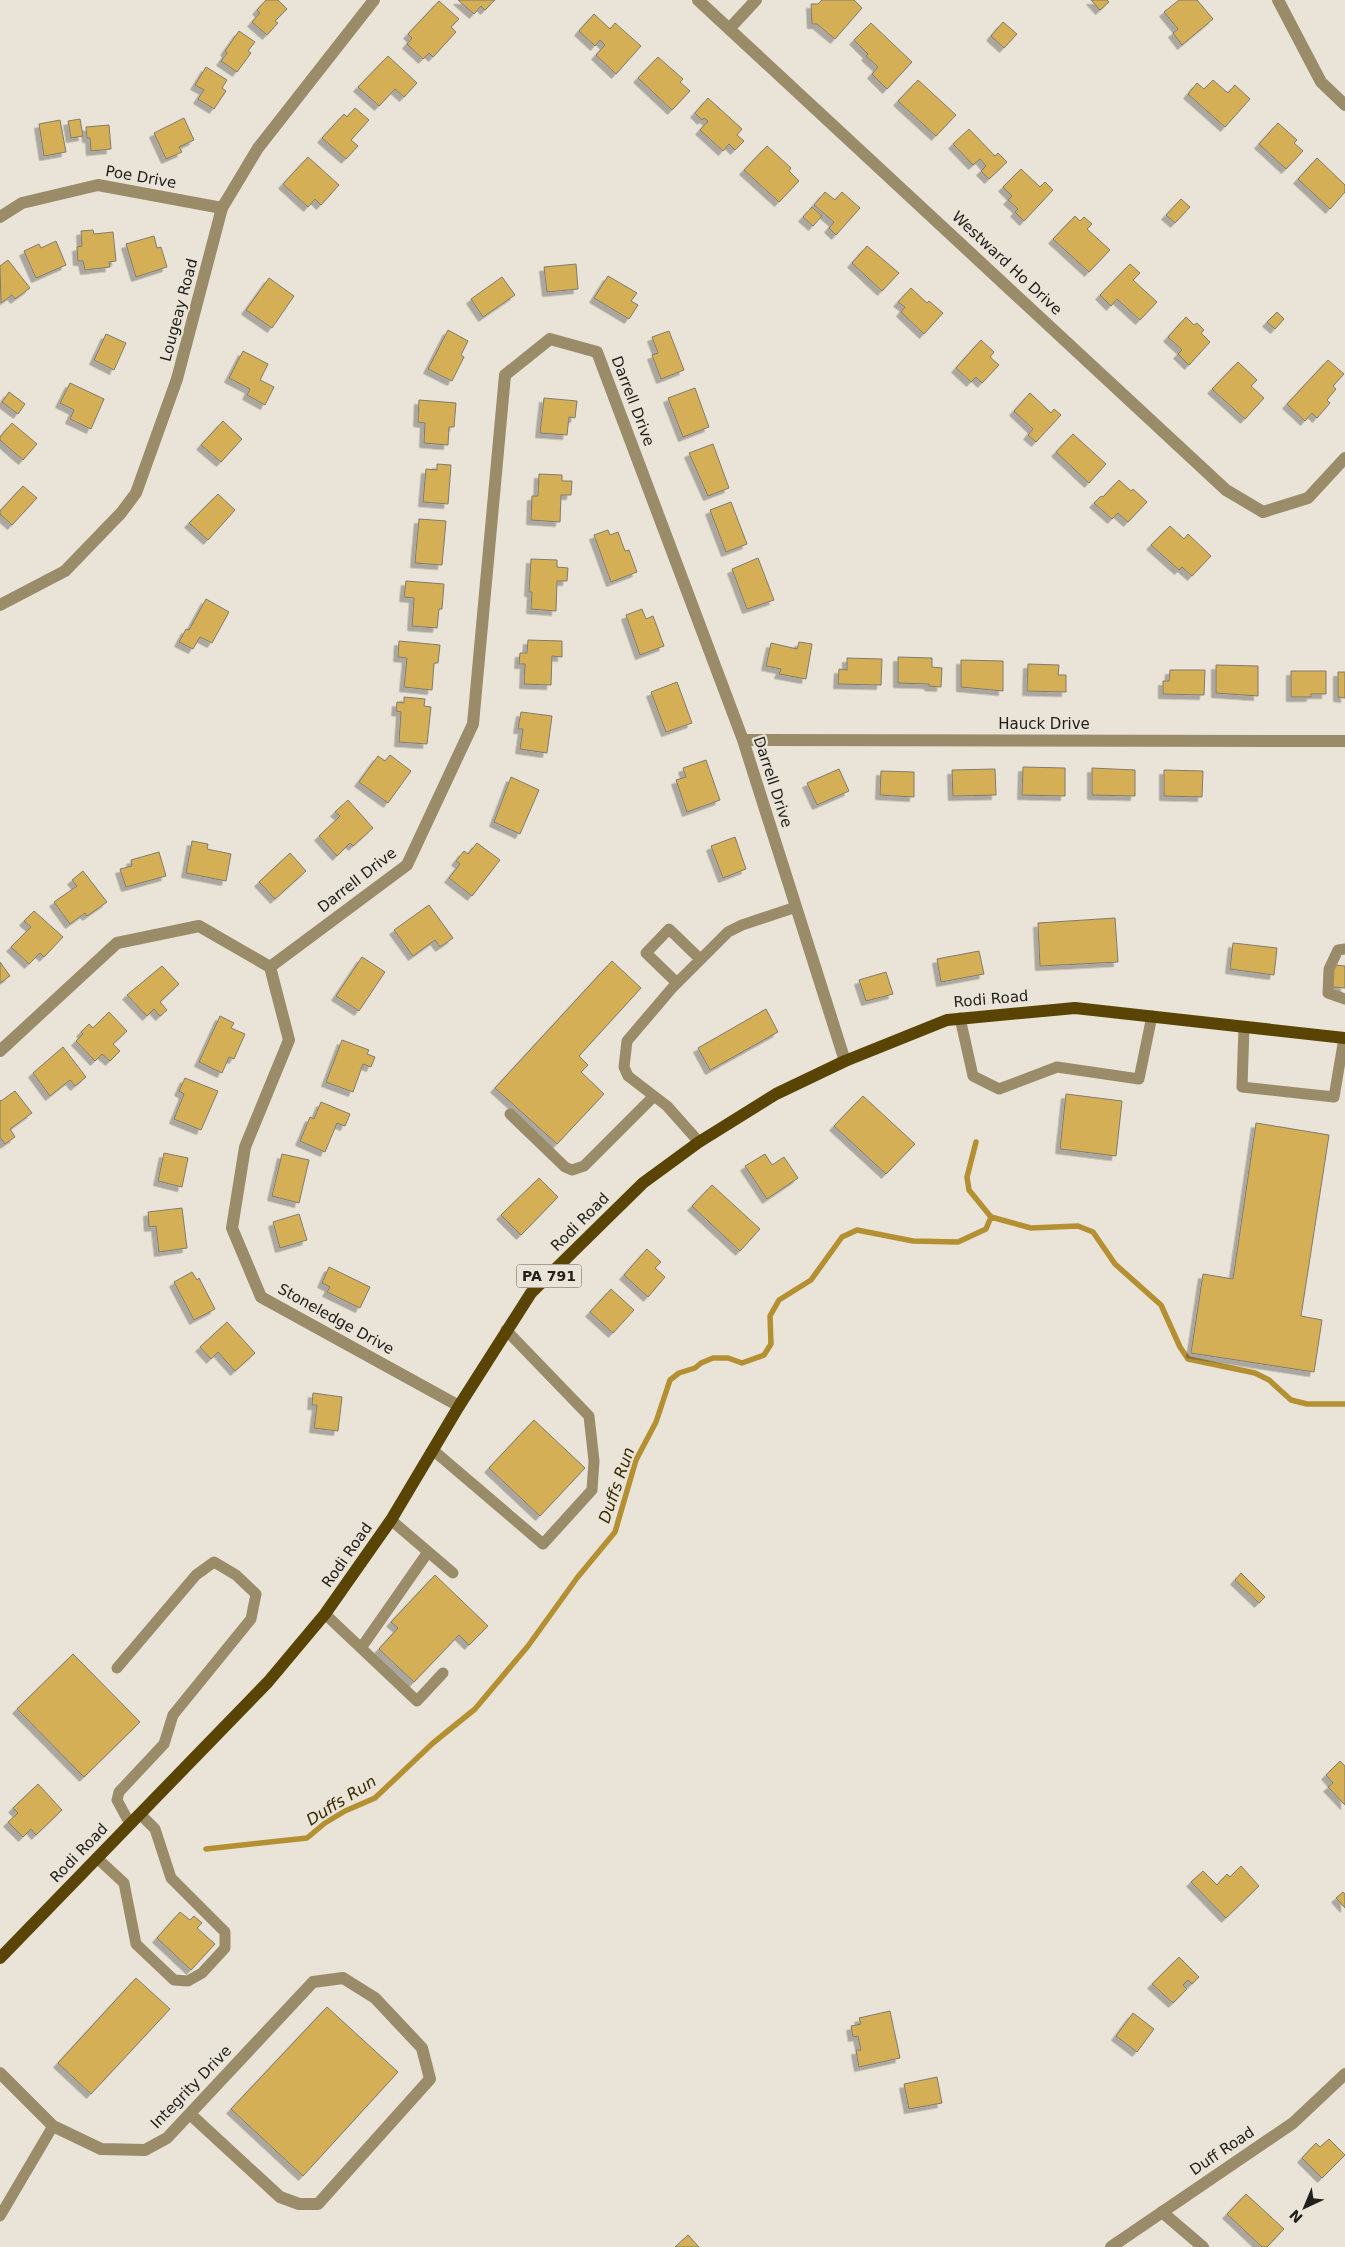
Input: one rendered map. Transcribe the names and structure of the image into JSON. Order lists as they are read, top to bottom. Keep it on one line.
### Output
{"streets":{"main road":["Rodi Road","PA 791"],"street":["Poe Drive","Westward Ho Drive","Lougeay Road","Darrell Drive","Hauck Drive","Stoneledge Drive","Integrity Drive","Duff Road"]},"crossings":[["Poe Drive","Lougeay Road"],["Darrell Drive","Hauck Drive"],["Darrell Drive","Rodi Road"],["Darrell Drive","Stoneledge Drive"],["Rodi Road","Stoneledge Drive"]],"water":["Duffs Run"],"north":"bottom left"}
